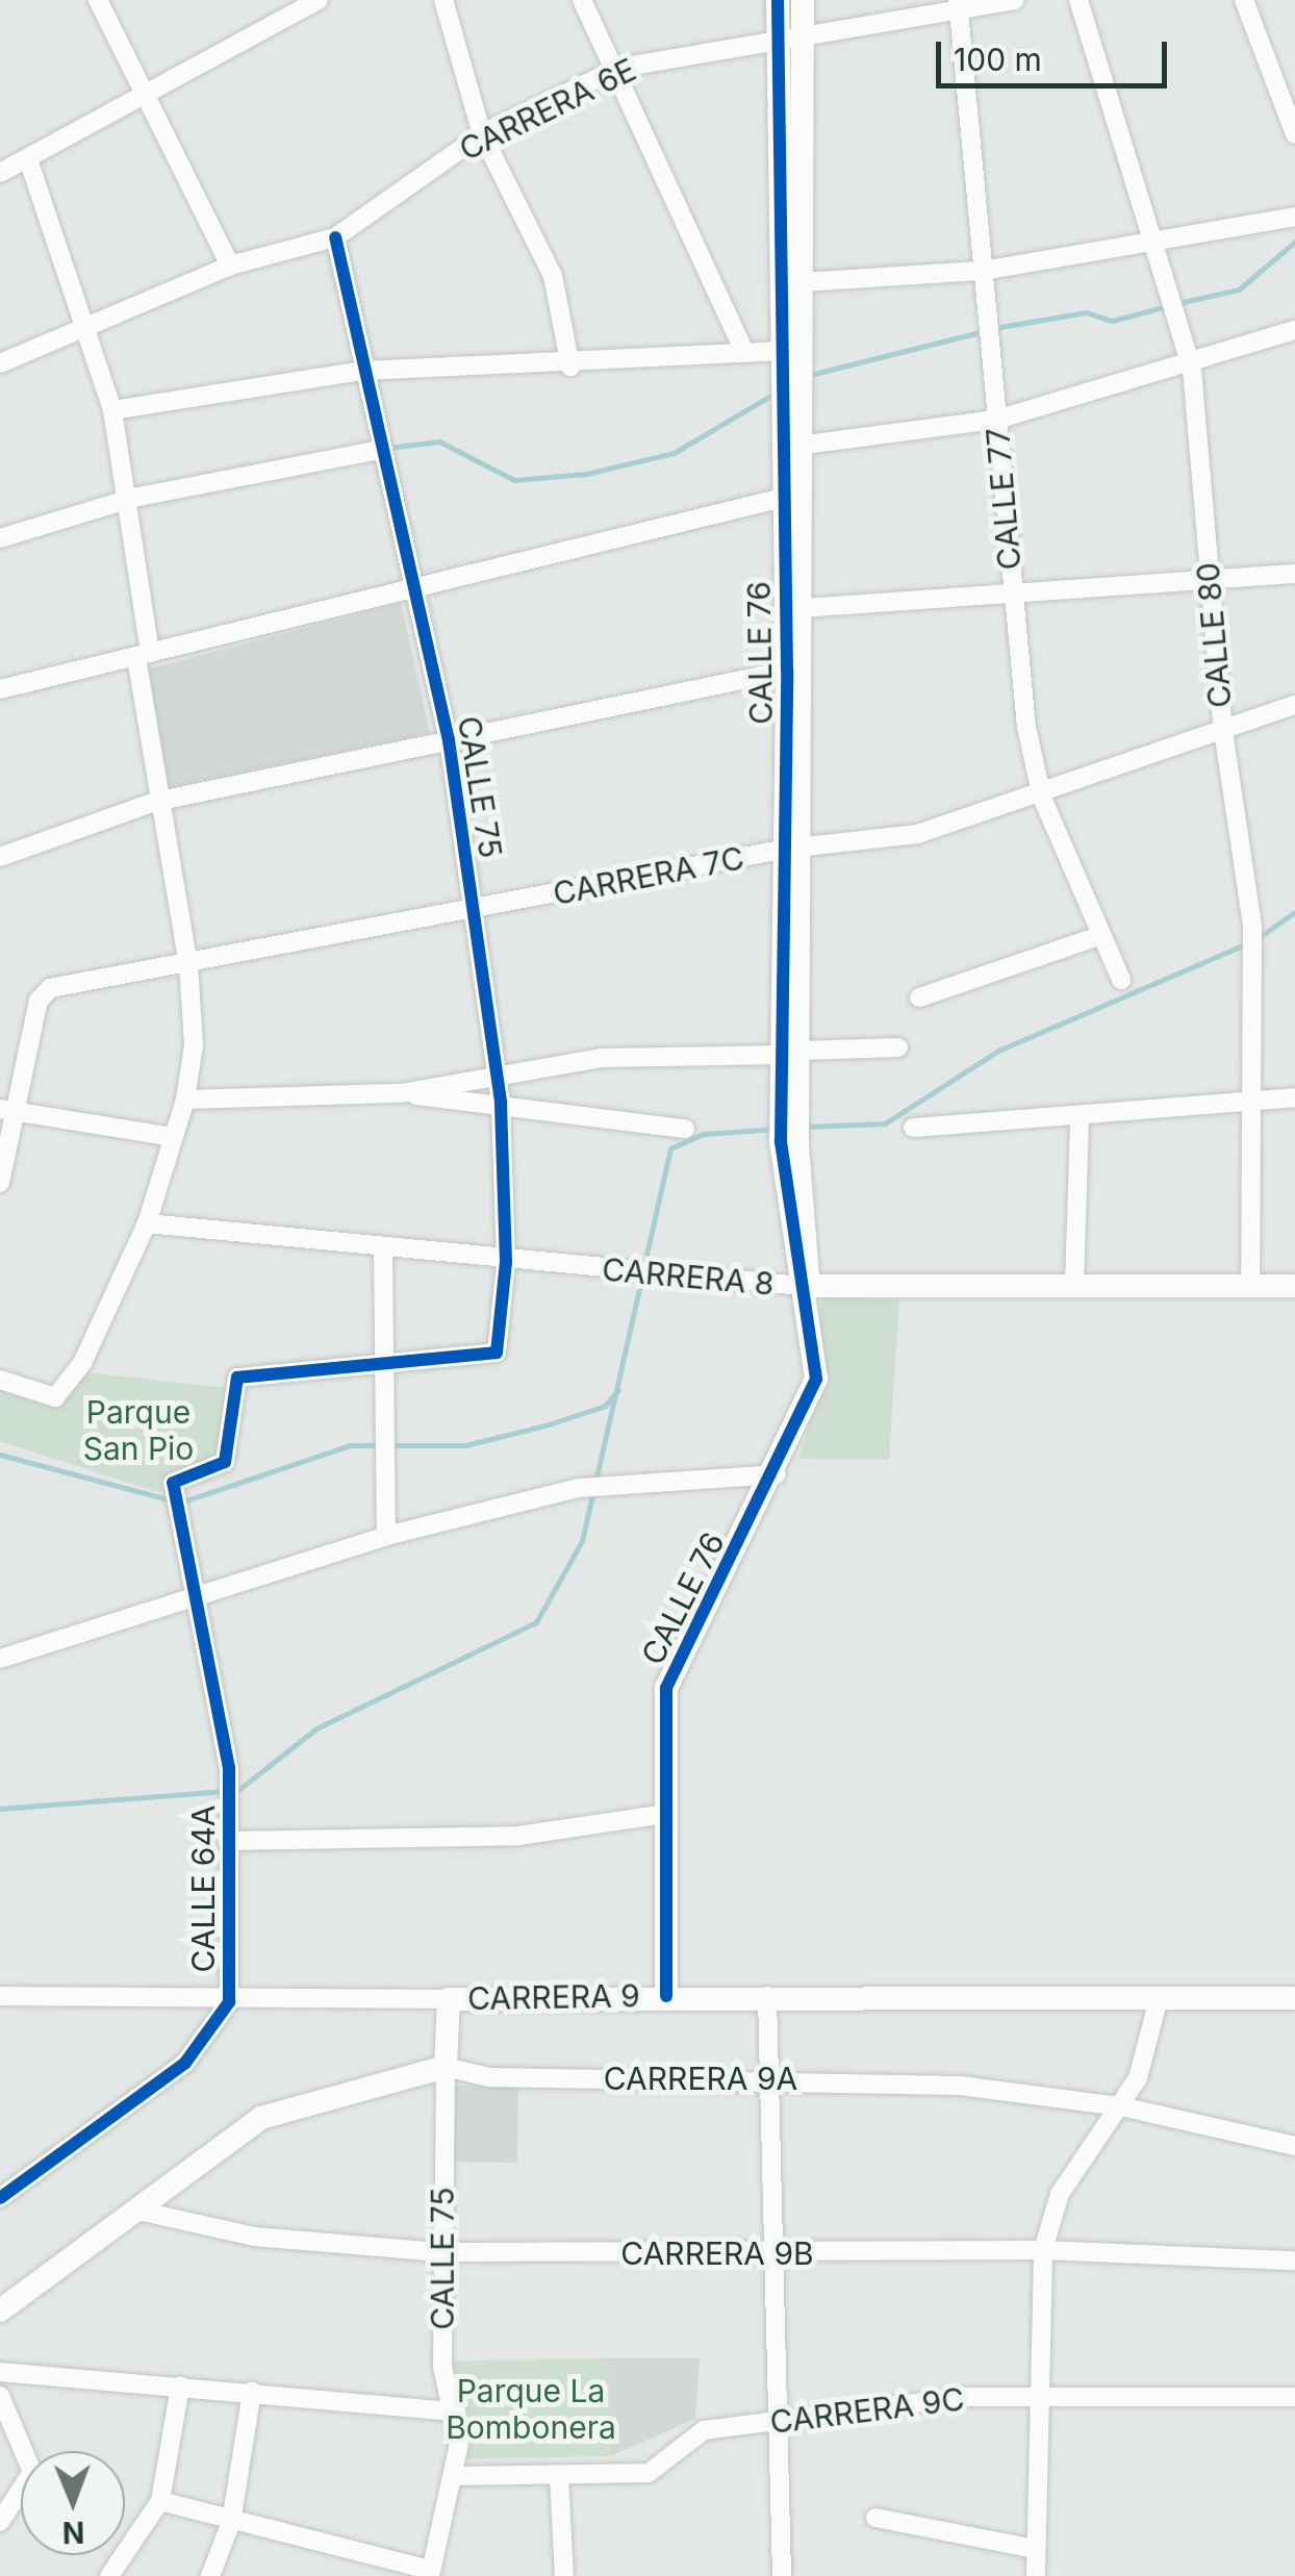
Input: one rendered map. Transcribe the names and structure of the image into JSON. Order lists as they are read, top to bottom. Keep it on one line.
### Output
{"streets":{"street":["CARRERA 6E","CALLE 77","CALLE 80","CALLE 76","CALLE 75","CARRERA 7C","CARRERA 8","CALLE 64A","CARRERA 9","CARRERA 9A","CARRERA 9B","CARRERA 9C"]},"crossings":[["CARRERA 6E","CALLE 77"],["CARRERA 6E","CALLE 76"],["CARRERA 6E","CALLE 75"],["CALLE 77","CARRERA 7C"],["CALLE 80","CARRERA 7C"],["CALLE 80","CARRERA 8"],["CALLE 76","CARRERA 7C"],["CALLE 76","CARRERA 8"],["CALLE 76","CARRERA 9"],["CALLE 75","CARRERA 7C"],["CALLE 75","CARRERA 8"],["CALLE 75","CALLE 64A"],["CALLE 75","CARRERA 9"],["CALLE 75","CARRERA 9A"],["CALLE 75","CARRERA 9B"],["CALLE 75","CARRERA 9C"],["CALLE 64A","CARRERA 9"],["CARRERA 9A","CARRERA 9B"]],"parks":["Parque San Pio","Parque La Bombonera"],"scale_bar":"100 m","north":"bottom"}
